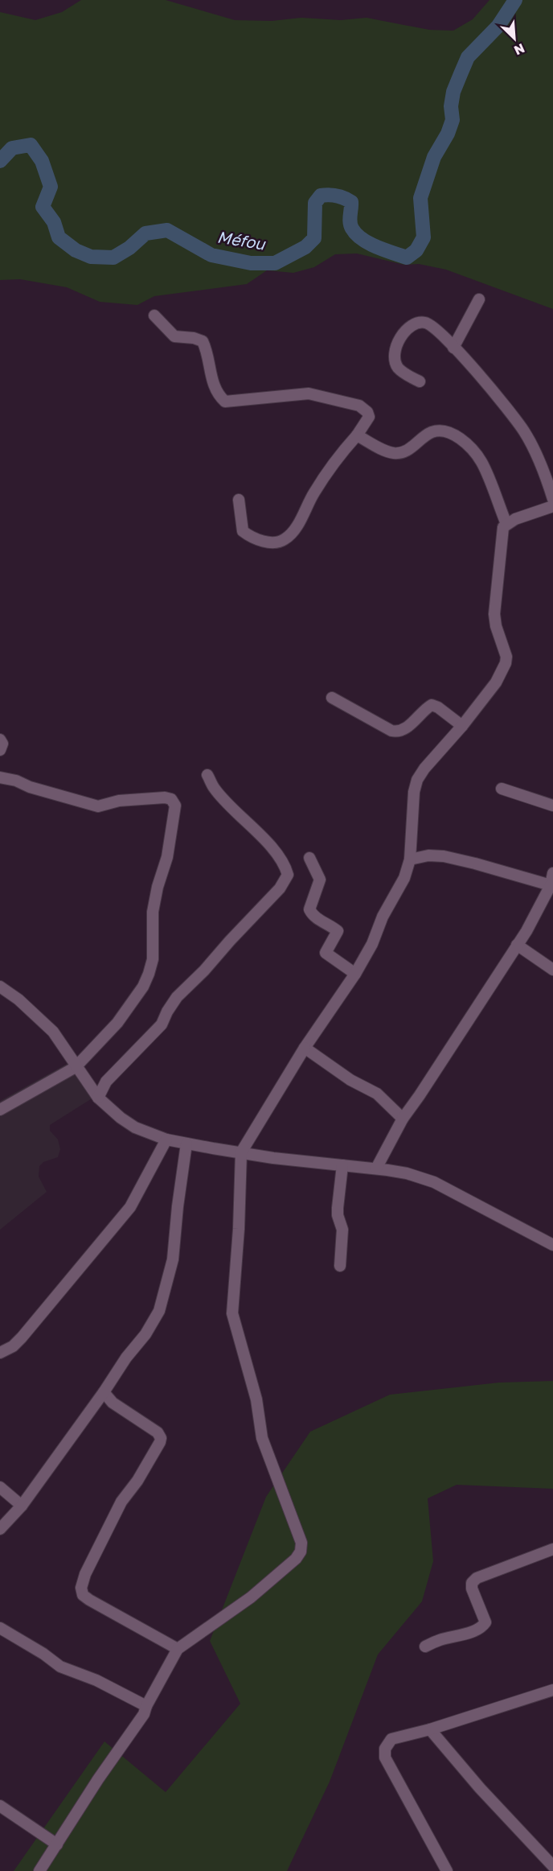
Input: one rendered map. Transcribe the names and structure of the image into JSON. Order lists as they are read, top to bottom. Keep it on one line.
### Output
{"water":["Méfou"],"north":"bottom right"}
